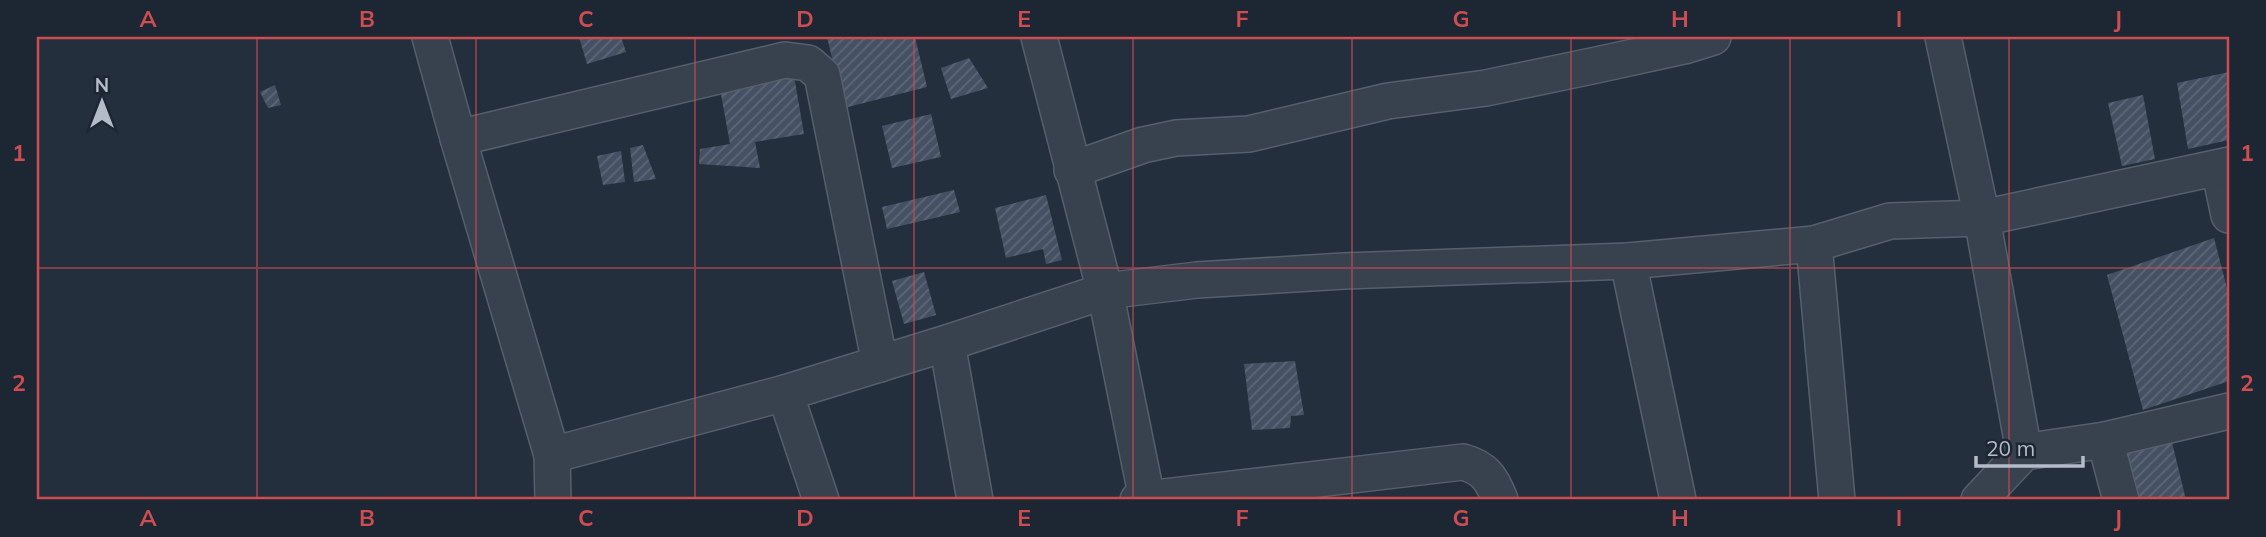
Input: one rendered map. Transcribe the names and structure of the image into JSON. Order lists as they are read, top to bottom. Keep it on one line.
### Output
{"scale_bar":"20 m","north":"top","grid":{"columns":["A","B","C","D","E","F","G","H","I","J"],"rows":["1","2"]}}
